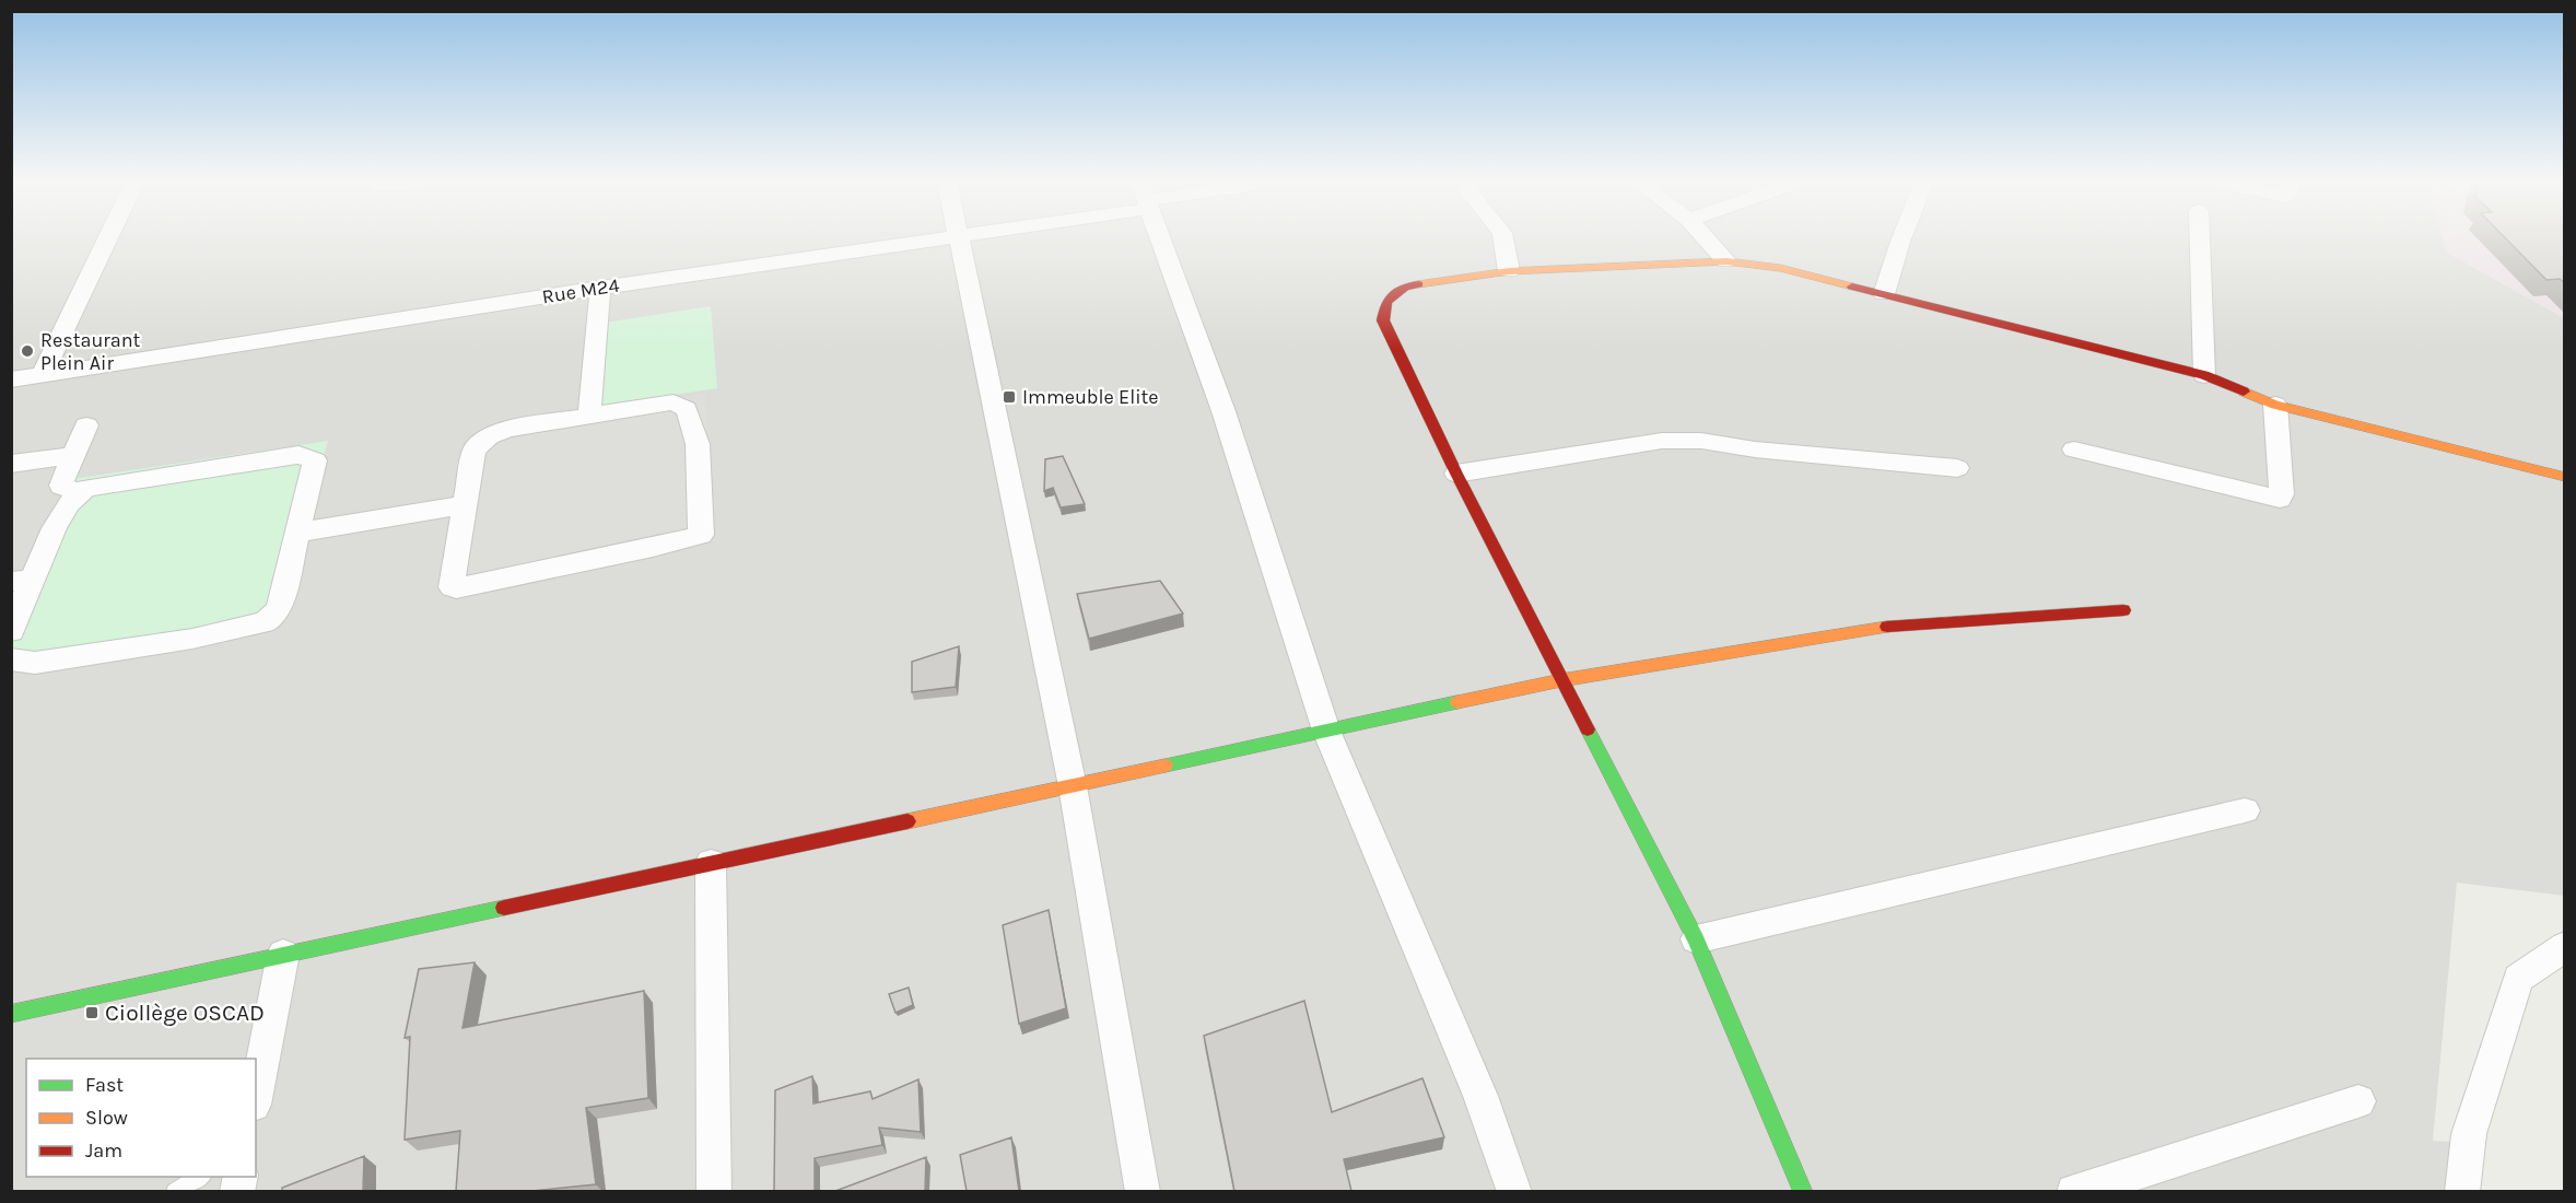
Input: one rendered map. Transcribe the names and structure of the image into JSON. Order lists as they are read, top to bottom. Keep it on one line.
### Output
{"streets":{"street":["Rue M24"]},"places":{"other":["Restaurant Plein Air"],"transit":["Immeuble Elite","Ciollège OSCAD"]},"legend":["Fast","Slow","Jam"]}
